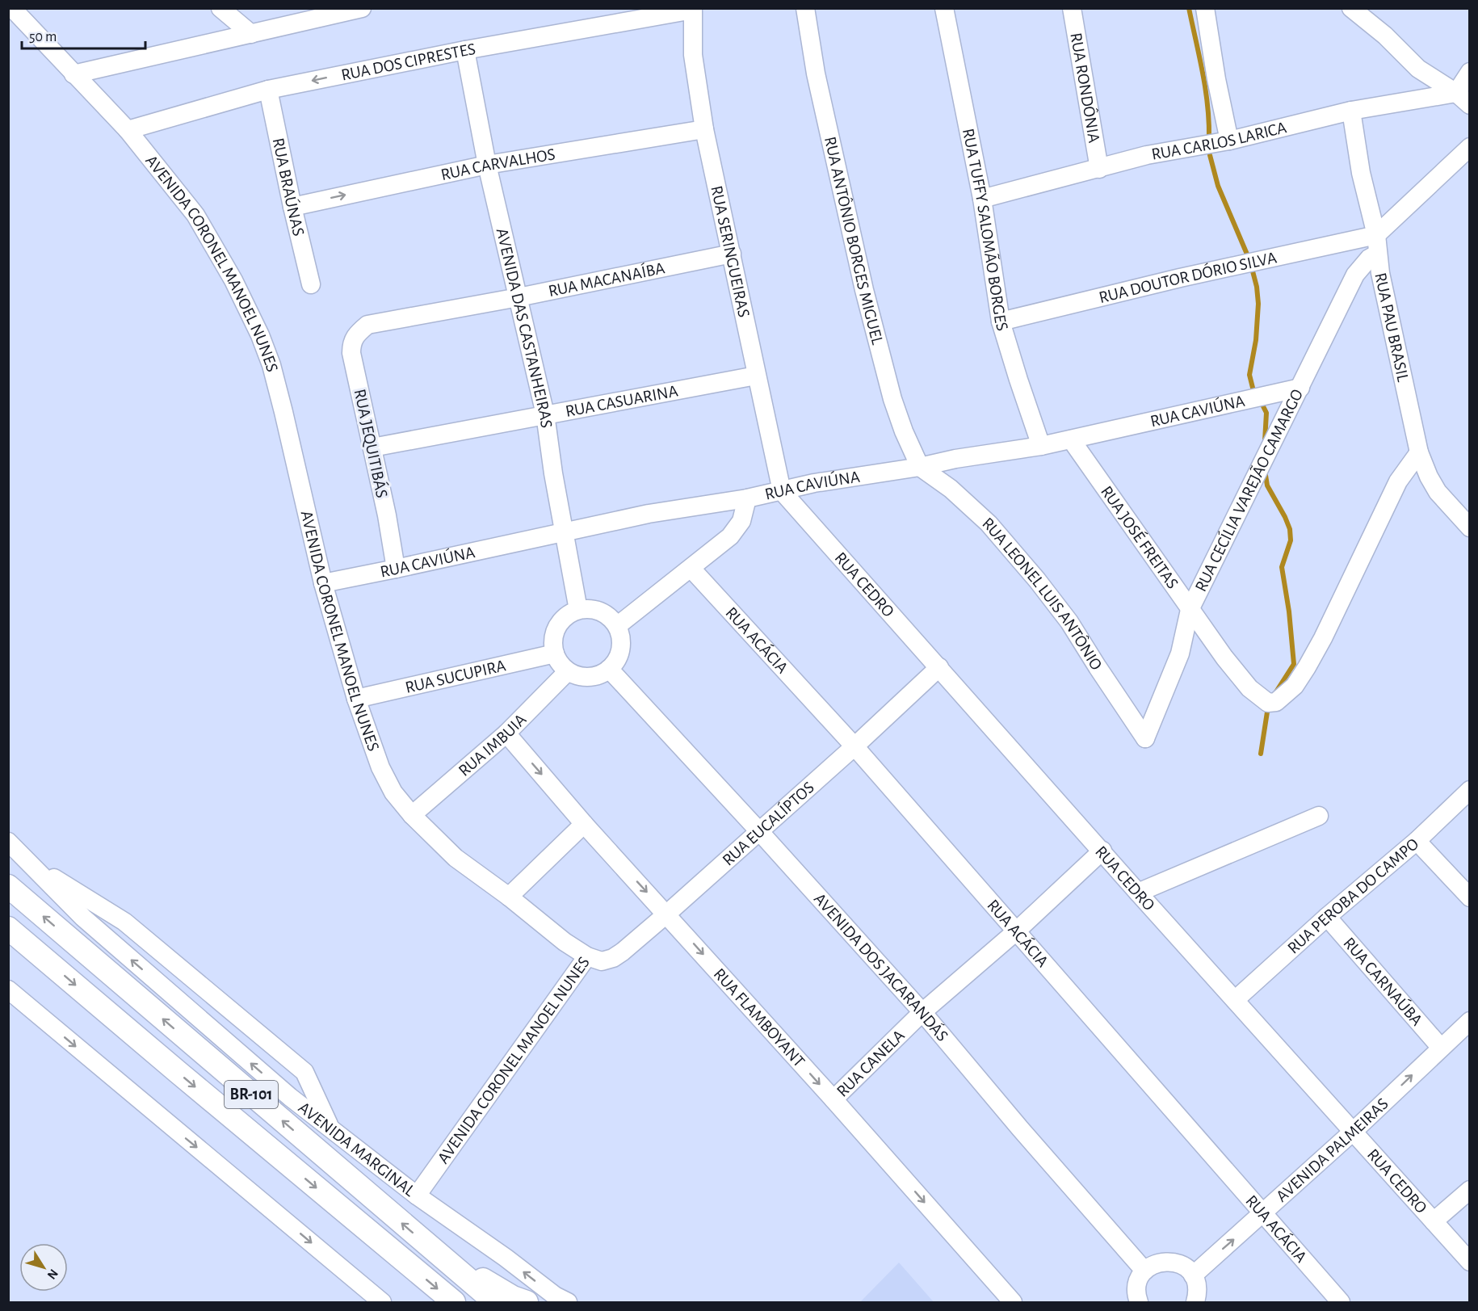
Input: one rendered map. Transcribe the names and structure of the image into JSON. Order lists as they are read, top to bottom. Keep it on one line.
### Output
{"streets":{"main road":["BR-101"],"street":["RUA DOS CIPRESTES","RUA RONDÔNIA","RUA CARLOS LARICA","RUA CARVALHOS","RUA BRAÚNAS","RUA TUFFY SALOMÃO BORGES","RUA ANTÔNIO BORGES MIGUEL","RUA SERINGUEIRAS","AVENIDA CORONEL MANOEL NUNES","RUA DOUTOR DÓRIO SILVA","RUA MACANAÍBA","RUA PAU BRASIL","AVENIDA DAS CASTANHEIRAS","RUA CASUARINA","RUA CAVIÚNA","RUA JEQUITIBÁS","RUA CECÍLIA VAREJÃO CAMARGO","RUA JOSÉ FREITAS","RUA CEDRO","RUA LEONEL LUIS ANTÔNIO","RUA ACÁCIA","RUA SUCUPIRA","RUA IMBUIA","RUA EUCALÍPTOS","RUA PEROBA DO CAMPO","AVENIDA DOS JACARANDÁS","RUA CARNAÚBA","RUA FLAMBOYANT","RUA CANELA","AVENIDA MARGINAL","AVENIDA PALMEIRAS"]},"crossings":[["RUA DOS CIPRESTES","RUA BRAÚNAS"],["RUA DOS CIPRESTES","RUA SERINGUEIRAS"],["RUA DOS CIPRESTES","AVENIDA CORONEL MANOEL NUNES"],["RUA DOS CIPRESTES","AVENIDA DAS CASTANHEIRAS"],["RUA RONDÔNIA","RUA CARLOS LARICA"],["RUA CARLOS LARICA","RUA TUFFY SALOMÃO BORGES"],["RUA CARLOS LARICA","RUA PAU BRASIL"],["RUA CARVALHOS","RUA BRAÚNAS"],["RUA CARVALHOS","RUA SERINGUEIRAS"],["RUA CARVALHOS","AVENIDA DAS CASTANHEIRAS"],["RUA TUFFY SALOMÃO BORGES","RUA DOUTOR DÓRIO SILVA"],["RUA TUFFY SALOMÃO BORGES","RUA CAVIÚNA"],["RUA ANTÔNIO BORGES MIGUEL","RUA CAVIÚNA"],["RUA ANTÔNIO BORGES MIGUEL","RUA LEONEL LUIS ANTÔNIO"],["RUA SERINGUEIRAS","RUA MACANAÍBA"],["RUA SERINGUEIRAS","RUA CASUARINA"],["RUA SERINGUEIRAS","RUA CAVIÚNA"],["RUA SERINGUEIRAS","RUA CEDRO"],["AVENIDA CORONEL MANOEL NUNES","RUA CAVIÚNA"],["AVENIDA CORONEL MANOEL NUNES","RUA SUCUPIRA"],["AVENIDA CORONEL MANOEL NUNES","RUA IMBUIA"],["AVENIDA CORONEL MANOEL NUNES","RUA EUCALÍPTOS"],["AVENIDA CORONEL MANOEL NUNES","AVENIDA MARGINAL"],["RUA DOUTOR DÓRIO SILVA","RUA PAU BRASIL"],["RUA MACANAÍBA","AVENIDA DAS CASTANHEIRAS"],["RUA MACANAÍBA","RUA JEQUITIBÁS"],["RUA PAU BRASIL","RUA CECÍLIA VAREJÃO CAMARGO"],["RUA PAU BRASIL","RUA JOSÉ FREITAS"],["AVENIDA DAS CASTANHEIRAS","RUA CASUARINA"],["AVENIDA DAS CASTANHEIRAS","RUA CAVIÚNA"],["AVENIDA DAS CASTANHEIRAS","RUA SUCUPIRA"],["AVENIDA DAS CASTANHEIRAS","RUA IMBUIA"],["AVENIDA DAS CASTANHEIRAS","AVENIDA DOS JACARANDÁS"],["RUA CASUARINA","RUA JEQUITIBÁS"],["RUA CAVIÚNA","RUA JEQUITIBÁS"],["RUA CAVIÚNA","RUA CECÍLIA VAREJÃO CAMARGO"],["RUA CAVIÚNA","RUA JOSÉ FREITAS"],["RUA CAVIÚNA","RUA CEDRO"],["RUA CAVIÚNA","RUA LEONEL LUIS ANTÔNIO"],["RUA CECÍLIA VAREJÃO CAMARGO","RUA JOSÉ FREITAS"],["RUA CECÍLIA VAREJÃO CAMARGO","RUA LEONEL LUIS ANTÔNIO"],["RUA CEDRO","RUA EUCALÍPTOS"],["RUA CEDRO","RUA PEROBA DO CAMPO"],["RUA CEDRO","RUA CANELA"],["RUA CEDRO","AVENIDA PALMEIRAS"],["RUA ACÁCIA","RUA EUCALÍPTOS"],["RUA ACÁCIA","RUA CANELA"],["RUA ACÁCIA","AVENIDA PALMEIRAS"],["RUA SUCUPIRA","RUA IMBUIA"],["RUA SUCUPIRA","AVENIDA DOS JACARANDÁS"],["RUA IMBUIA","AVENIDA DOS JACARANDÁS"],["RUA IMBUIA","RUA FLAMBOYANT"],["RUA EUCALÍPTOS","AVENIDA DOS JACARANDÁS"],["RUA EUCALÍPTOS","RUA FLAMBOYANT"],["RUA PEROBA DO CAMPO","RUA CARNAÚBA"],["AVENIDA DOS JACARANDÁS","RUA CANELA"],["RUA CARNAÚBA","AVENIDA PALMEIRAS"],["RUA FLAMBOYANT","RUA CANELA"]],"one_way":["RUA CARVALHOS","RUA FLAMBOYANT","AVENIDA PALMEIRAS"],"scale_bar":"50 m","north":"bottom right"}
